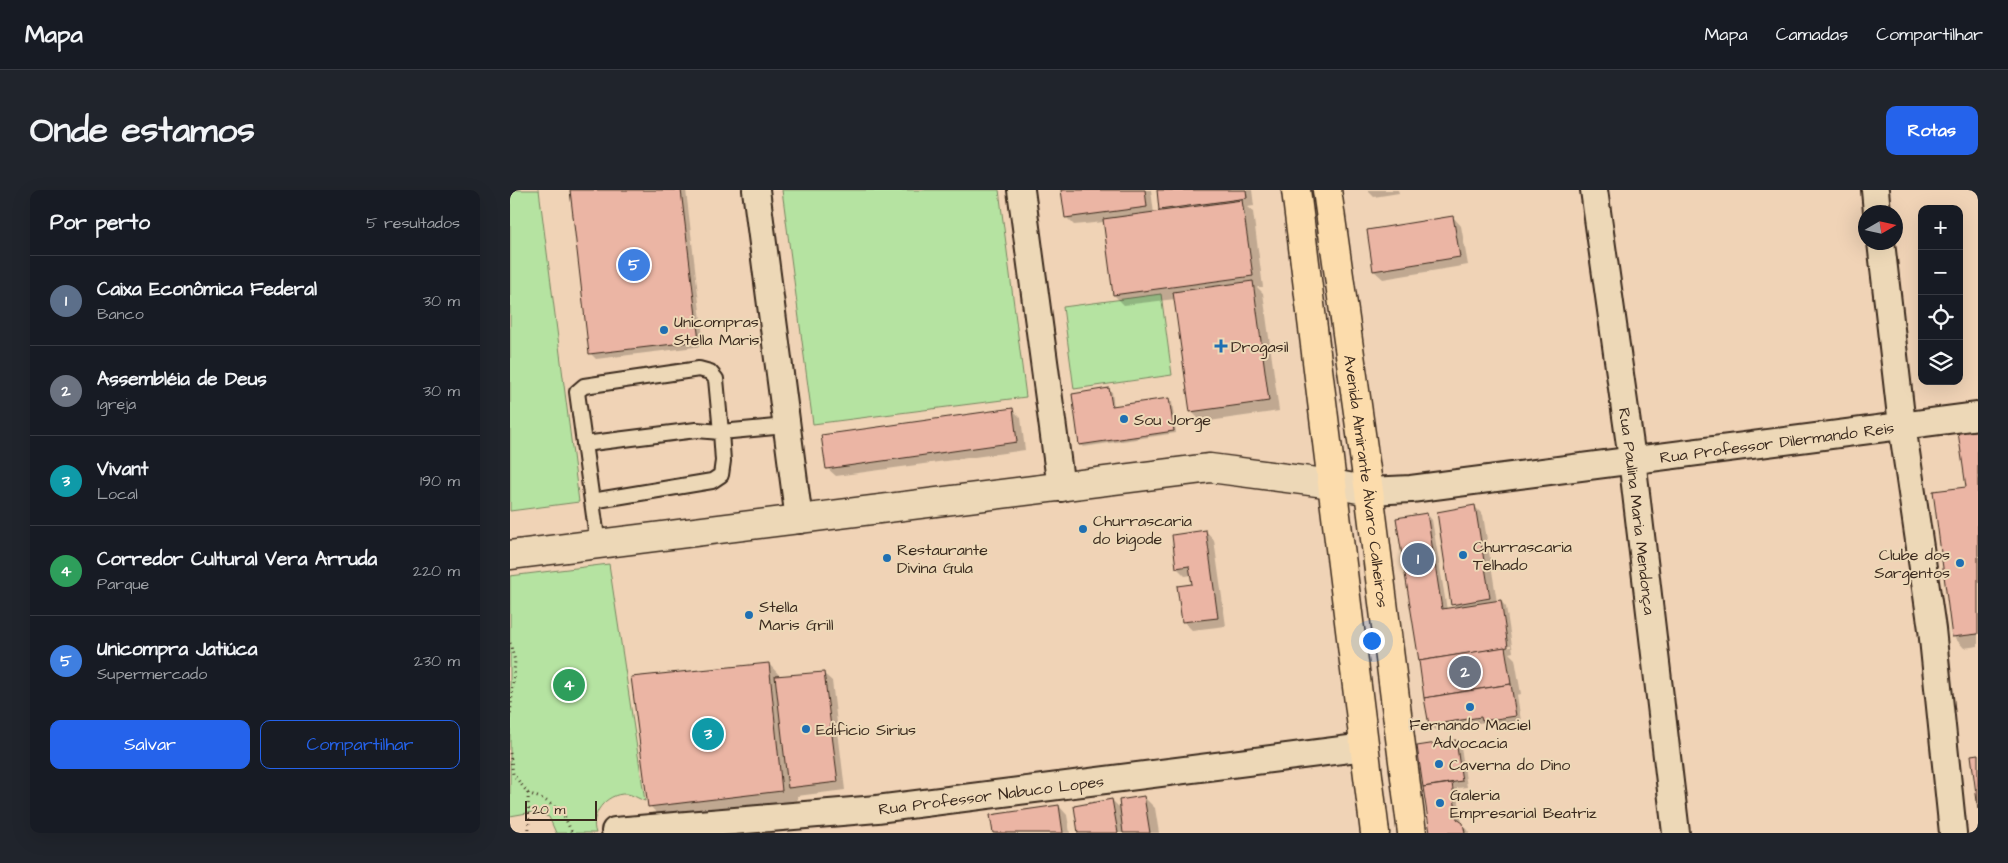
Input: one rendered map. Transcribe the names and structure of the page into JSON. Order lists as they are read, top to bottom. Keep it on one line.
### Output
{"streets":{"main road":["Avenida Almirante Álvaro Calheiros"],"street":["Rua Professor Dilermando Reis","Rua Paulina Maria Mendonça","Rua Professor Nabuco Lopes"]},"crossings":[["Rua Professor Dilermando Reis","Avenida Almirante Álvaro Calheiros"],["Rua Professor Dilermando Reis","Rua Paulina Maria Mendonça"],["Avenida Almirante Álvaro Calheiros","Rua Professor Nabuco Lopes"]],"places":{"other":["Unicompras Stella Maris","Sou Jorge","Churrascaria do bigode","Churrascaria Telhado","Restaurante Divina Gula","Clube dos Sargentos","Stella Maris Grill","Fernando Maciel Advocacia","Edificio Sirius","Caverna do Dino","Galeria Empresarial Beatriz"],"health":["Drogasil"]},"scale_bar":"20 m","north":"right","page":{"header":"Mapa","nav":["Mapa","Camadas","Compartilhar"],"title":"Onde estamos","buttons":["Rotas",["Salvar","Compartilhar"]],"heading":["Por perto","5 resultados"],"map_buttons":["+","−"],"pins":["5","1","2","4","3"],"list":[{"mark":"1","name":"Caixa Econômica Federal","note":"Banco","value":"30 m"},{"mark":"2","name":"Assembléia de Deus","note":"Igreja","value":"30 m"},{"mark":"3","name":"Vivant","note":"Local","value":"190 m"},{"mark":"4","name":"Corredor Cultural Vera Arruda","note":"Parque","value":"220 m"},{"mark":"5","name":"Unicompra Jatiúca","note":"Supermercado","value":"230 m"}],"scale":"20 m"}}
